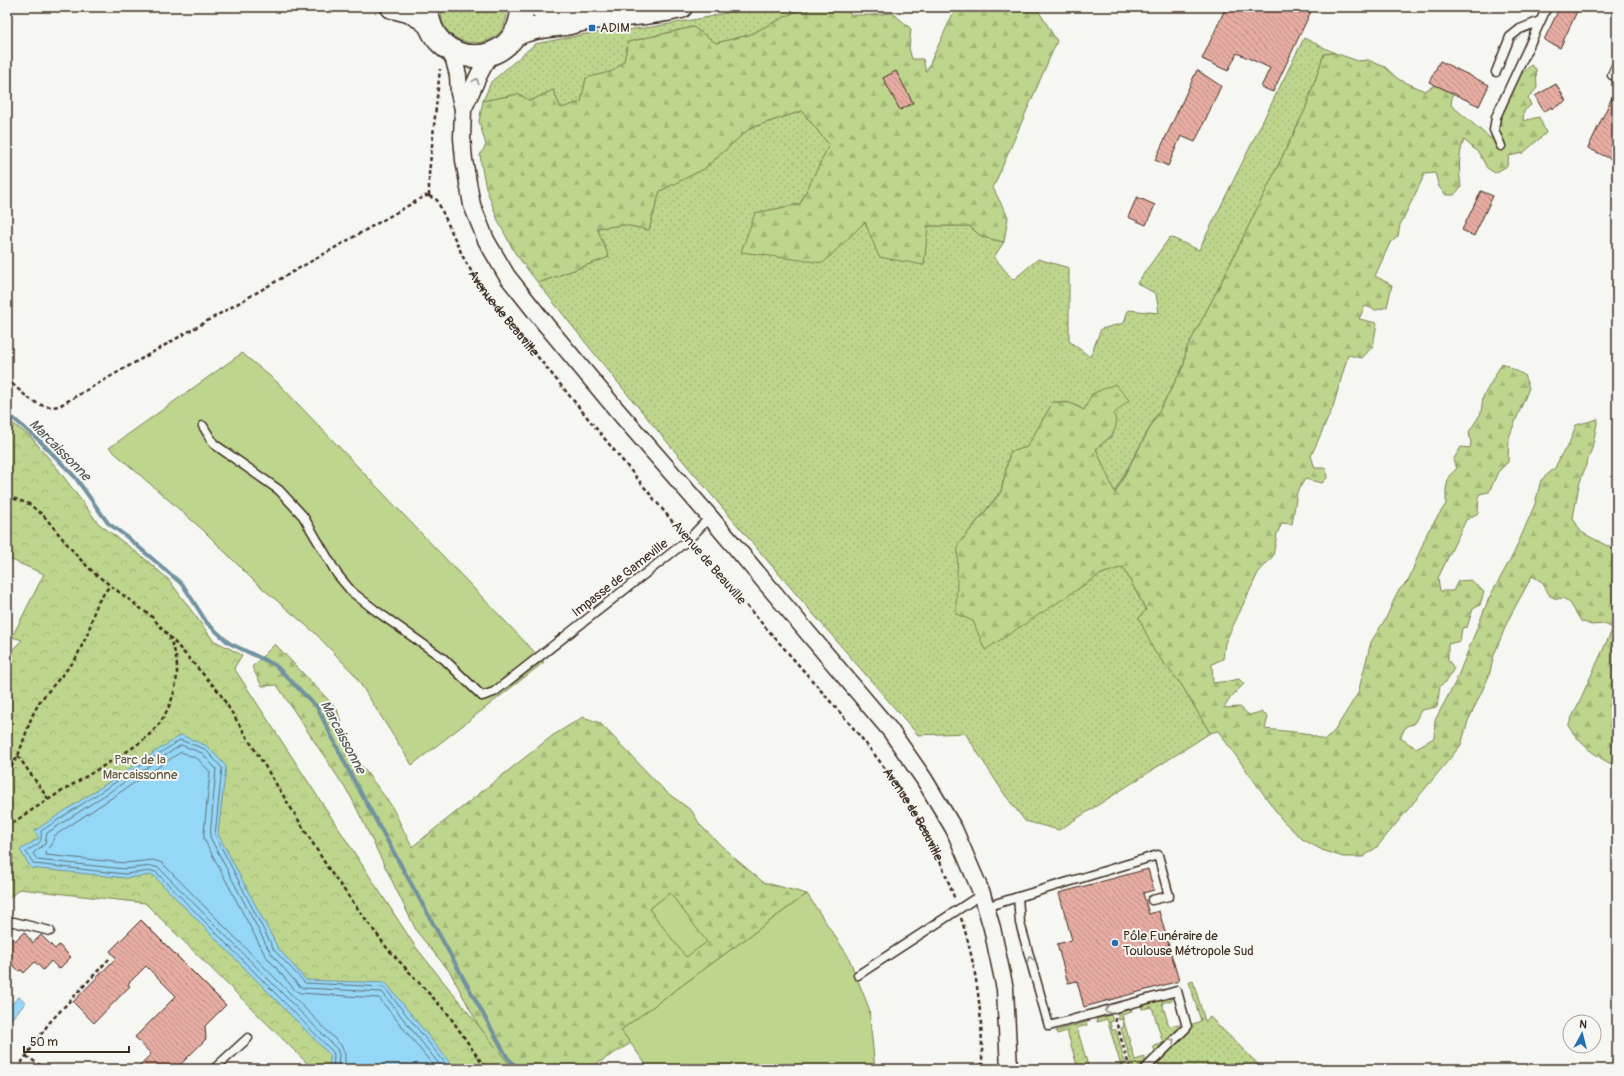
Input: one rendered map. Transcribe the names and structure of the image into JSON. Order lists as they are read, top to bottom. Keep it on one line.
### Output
{"streets":{"street":["Avenue de Beauville"],"lane":["Impasse de Gameville"]},"crossings":[["Avenue de Beauville","Impasse de Gameville"]],"water":["Marcaissonne"],"parks":["Parc de la Marcaissonne"],"places":{"transit":["ADIM"],"other":["Pôle Funéraire de Toulouse Métropole Sud"]},"scale_bar":"50 m","north":"top"}
